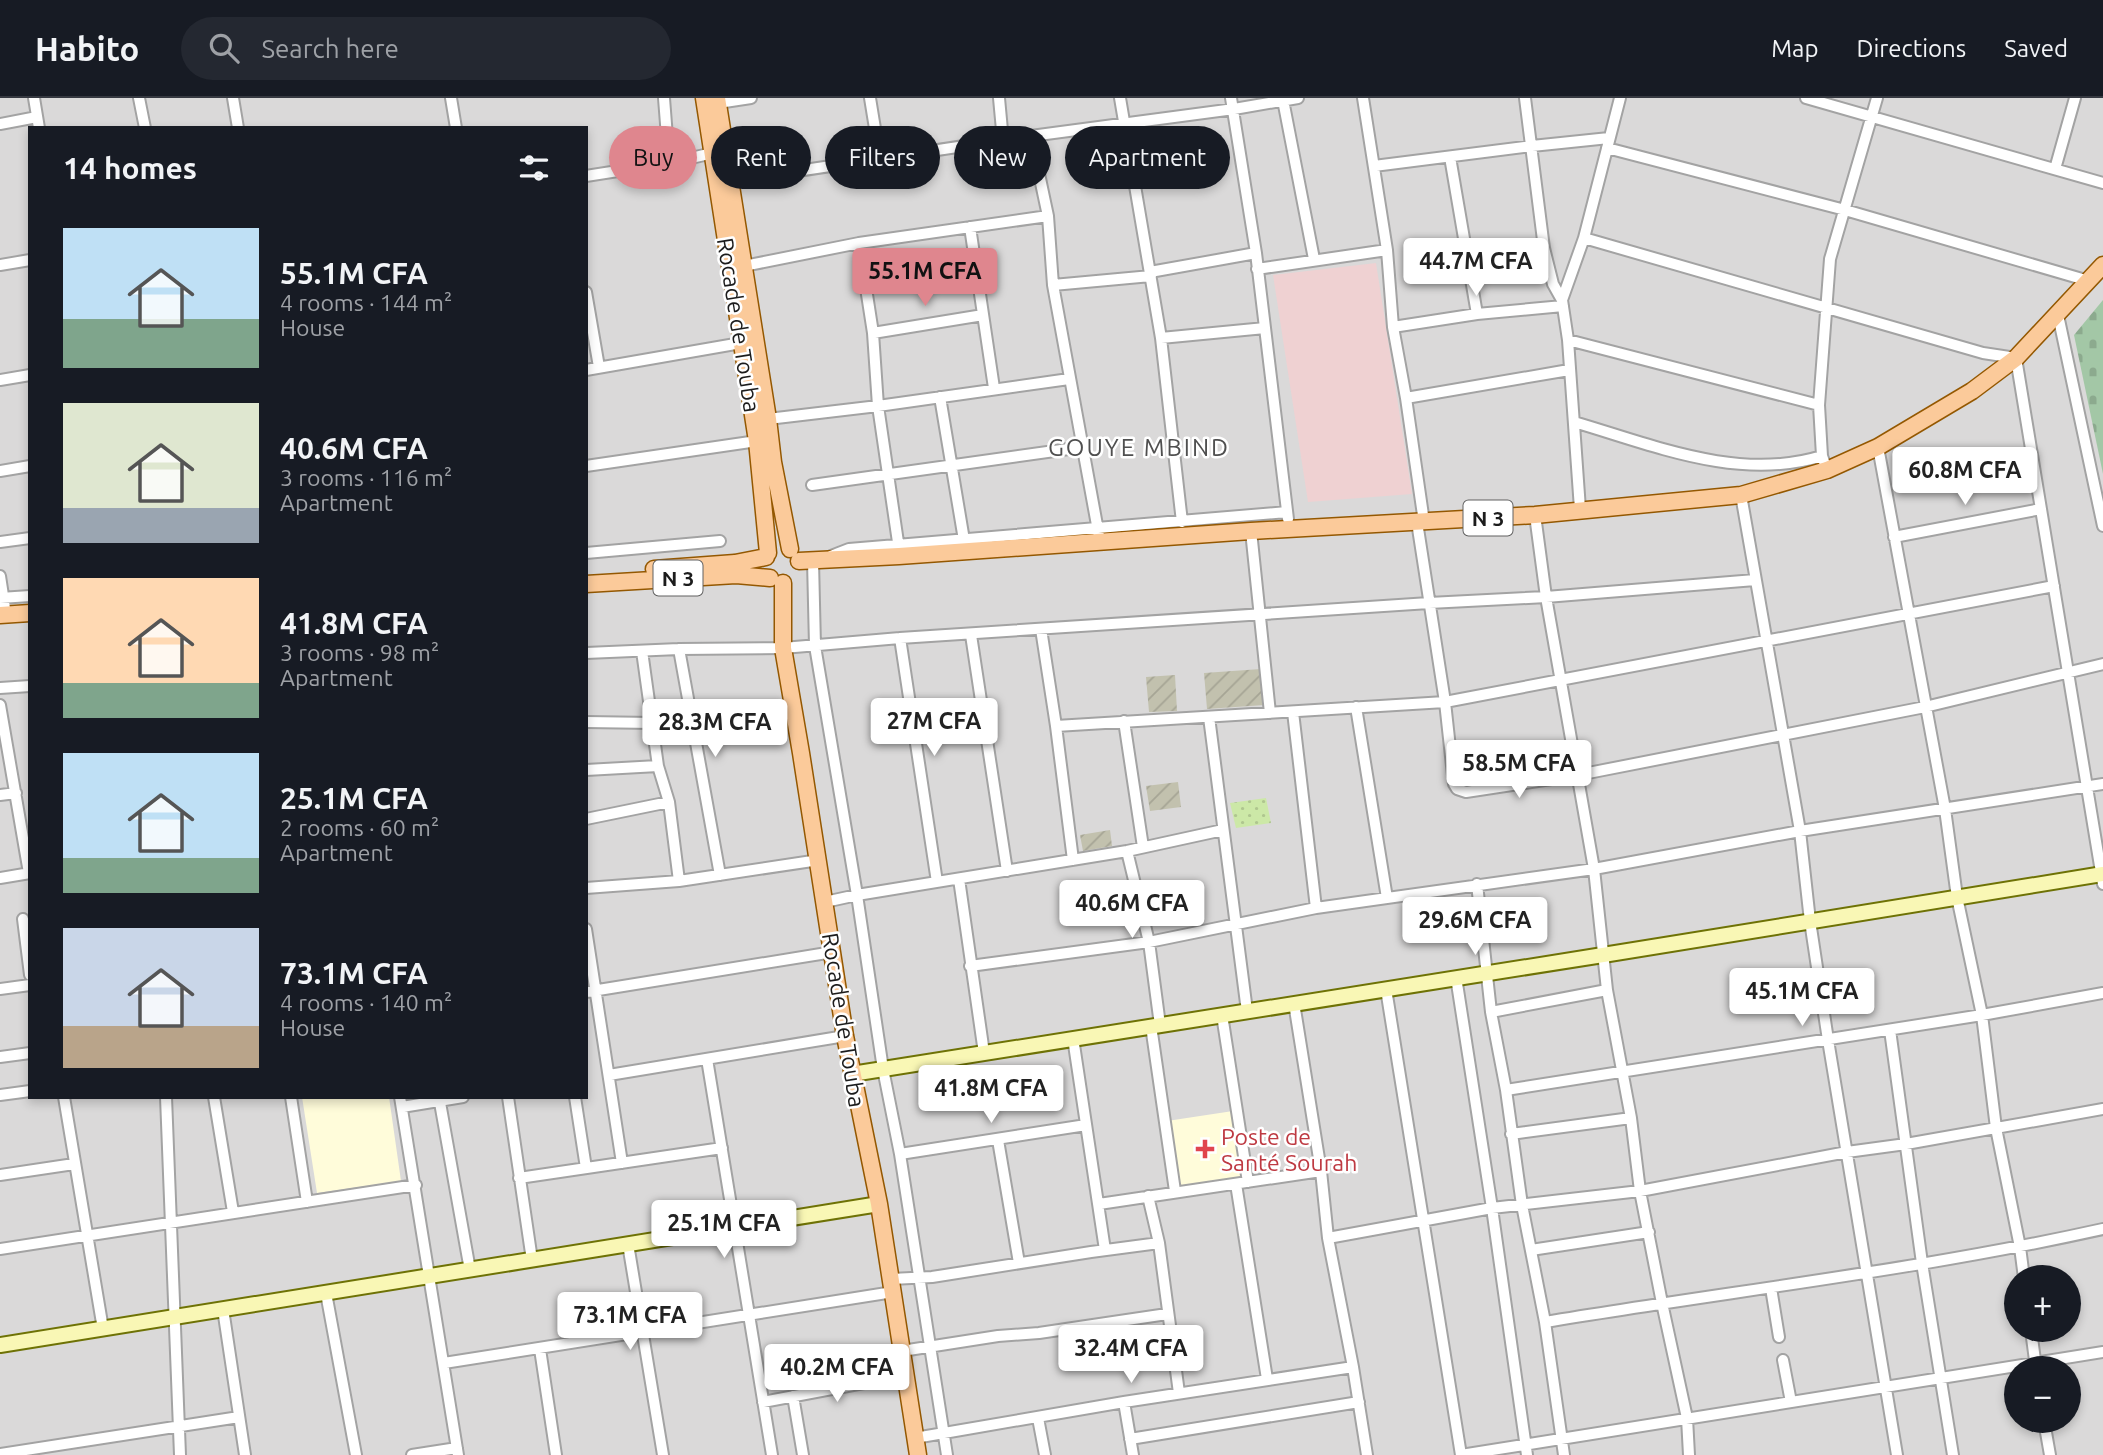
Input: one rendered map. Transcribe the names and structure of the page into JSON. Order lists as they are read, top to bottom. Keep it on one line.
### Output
{"streets":{"main road":["Rocade de Touba","N 3"]},"crossings":[["Rocade de Touba","N 3"]],"districts":["GOUYE MBIND"],"places":{"health":["Poste de Santé Sourah"]},"page":{"header":"Habito","search":"Search here","nav":["Map","Directions","Saved"],"chip":["Buy","Rent","Filters","New","Apartment"],"heading":"14 homes","list":[{"name":"55.1M CFA","note":"4 rooms · 144 m² · House"},{"name":"40.6M CFA","note":"3 rooms · 116 m² · Apartment"},{"name":"41.8M CFA","note":"3 rooms · 98 m² · Apartment"},{"name":"25.1M CFA","note":"2 rooms · 60 m² · Apartment"},{"name":"73.1M CFA","note":"4 rooms · 140 m² · House"}],"price":["44.7M CFA","55.1M CFA","60.8M CFA","27M CFA","28.3M CFA","58.5M CFA","40.6M CFA","29.6M CFA","45.1M CFA","41.8M CFA","25.1M CFA","73.1M CFA","32.4M CFA","40.2M CFA"],"map_buttons":["+","−"]}}
